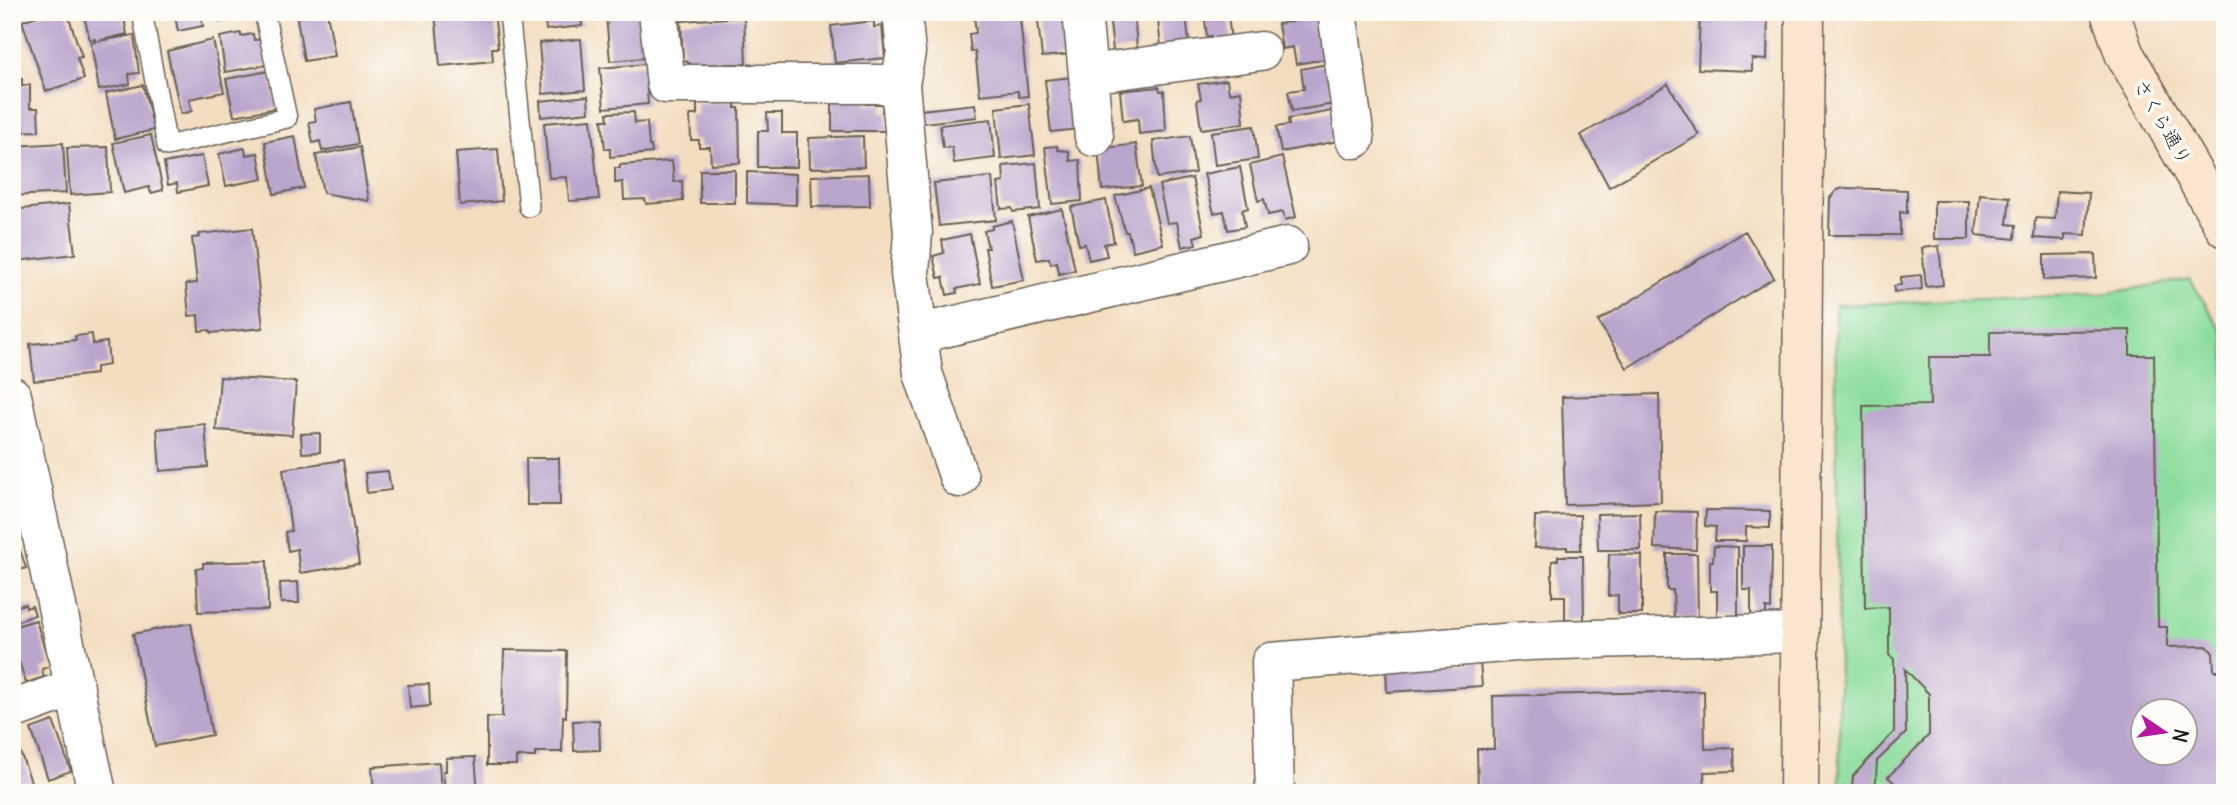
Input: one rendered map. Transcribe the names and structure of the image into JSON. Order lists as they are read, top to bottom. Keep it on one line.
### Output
{"streets":{"street":["さくら通り"]},"north":"right"}
